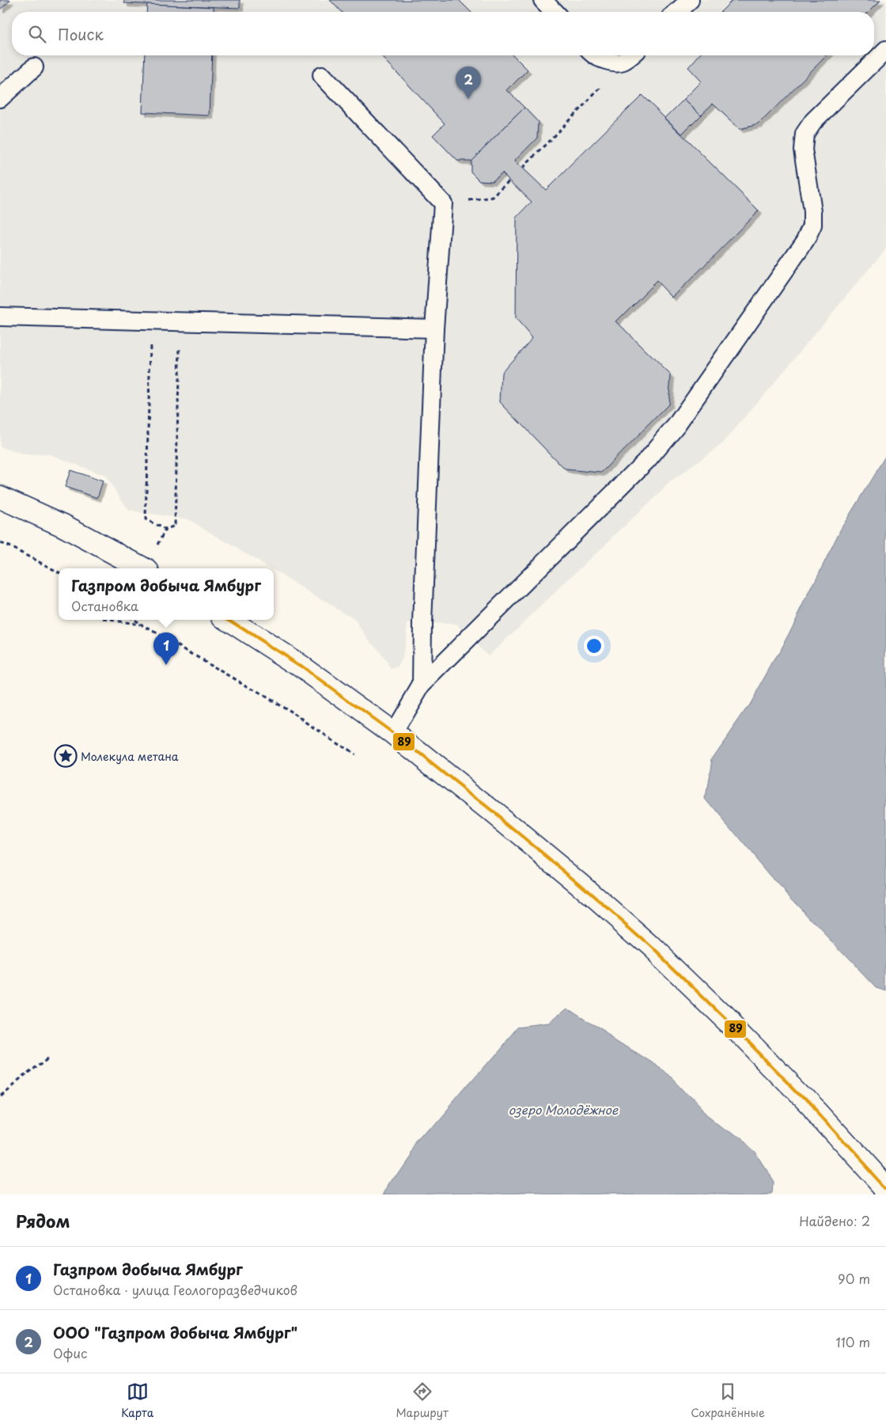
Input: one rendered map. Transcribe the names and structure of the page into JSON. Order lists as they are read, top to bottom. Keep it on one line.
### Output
{"water":["озеро Молодёжное"],"places":{"place":["Молекула метана"]},"lines":["transit line 89"],"page":{"search":"Поиск","pins":["2","1"],"popup":["Газпром добыча Ямбург","Остановка"],"heading":["Рядом","Найдено: 2"],"list":[{"mark":"1","name":"Газпром добыча Ямбург","note":"Остановка · улица Геологоразведчиков","value":"90 m"},{"mark":"2","name":"ООО \"Газпром добыча Ямбург\"","note":"Офис","value":"110 m"}],"nav":["Карта","Маршрут","Сохранённые"]}}
